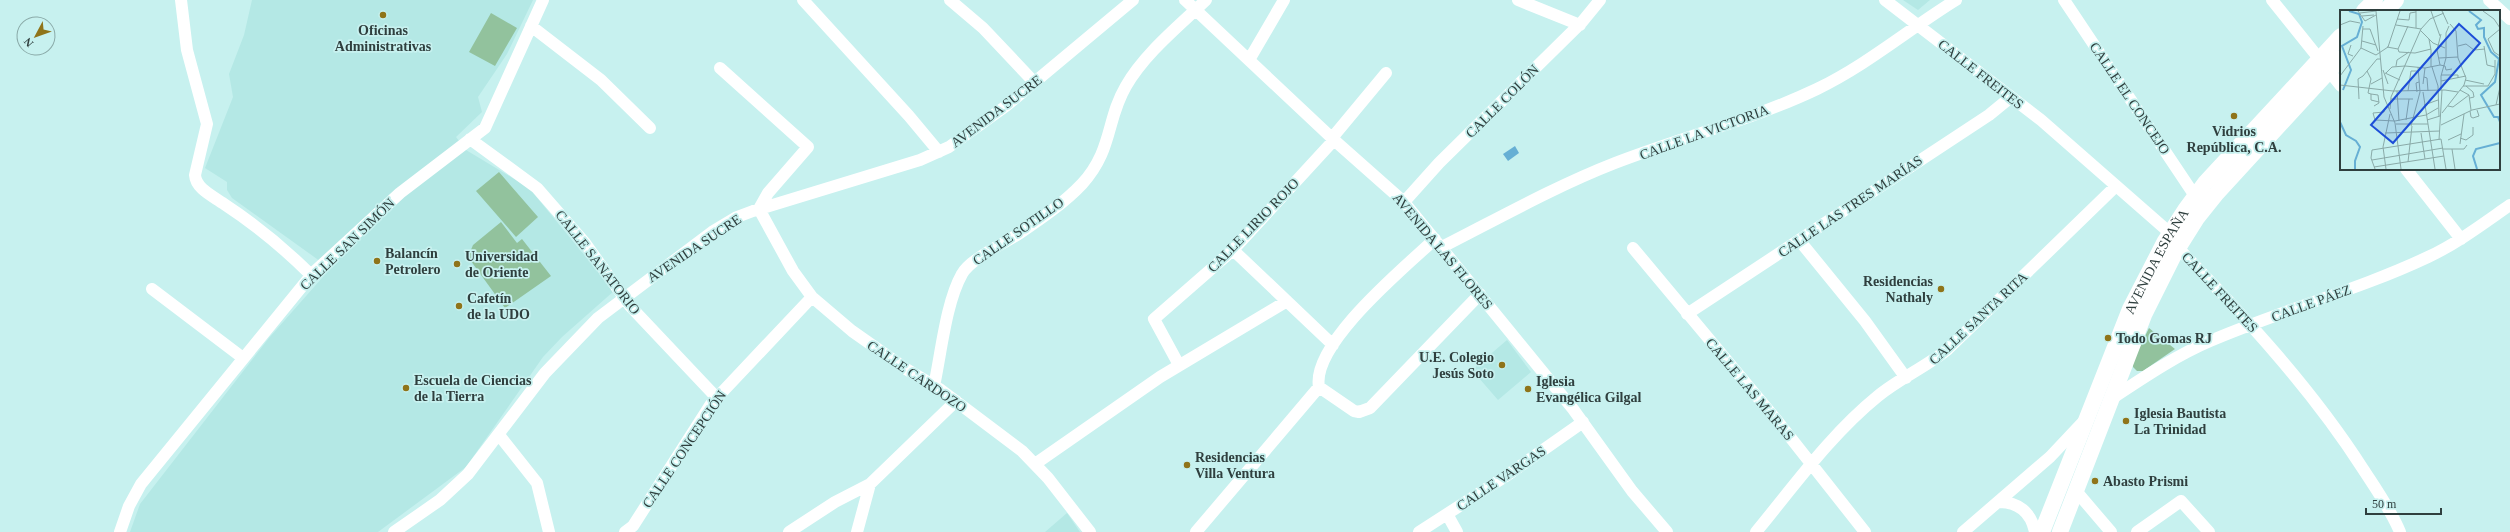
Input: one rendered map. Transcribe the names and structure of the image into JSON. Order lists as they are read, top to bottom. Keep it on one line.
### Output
{"streets":{"main road":["AVENIDA ESPAÑA"],"street":["CALLE FREITES","CALLE EL CONCEJO","CALLE COLÓN","AVENIDA SUCRE","CALLE LA VICTORIA","CALLE LAS TRES MARÍAS","CALLE LIRIO ROJO","CALLE SOTILLO","CALLE SAN SIMÓN","AVENIDA LAS FLORES","CALLE SANATORIO","CALLE PÁEZ","CALLE SANTA RITA","CALLE CARDOZO","CALLE LAS MARAS","CALLE CONCEPCIÓN","CALLE VARGAS"]},"crossings":[["CALLE FREITES","CALLE LA VICTORIA"],["CALLE FREITES","CALLE LAS TRES MARÍAS"],["CALLE FREITES","AVENIDA ESPAÑA"],["CALLE FREITES","CALLE PÁEZ"],["CALLE FREITES","CALLE SANTA RITA"],["CALLE EL CONCEJO","AVENIDA ESPAÑA"],["CALLE COLÓN","AVENIDA LAS FLORES"],["AVENIDA SUCRE","CALLE SANATORIO"],["AVENIDA SUCRE","CALLE CARDOZO"],["CALLE LA VICTORIA","AVENIDA LAS FLORES"],["CALLE LAS TRES MARÍAS","CALLE LAS MARAS"],["CALLE LIRIO ROJO","AVENIDA LAS FLORES"],["CALLE SOTILLO","AVENIDA LAS FLORES"],["CALLE SOTILLO","CALLE CARDOZO"],["CALLE SAN SIMÓN","CALLE SANATORIO"],["AVENIDA LAS FLORES","CALLE VARGAS"],["CALLE SANATORIO","CALLE CONCEPCIÓN"],["AVENIDA ESPAÑA","CALLE PÁEZ"],["CALLE SANTA RITA","CALLE LAS MARAS"],["CALLE CARDOZO","CALLE CONCEPCIÓN"]],"places":["Oficinas Administrativas","Vidrios República, C.A.","Balancín Petrolero","Universidad de Oriente","Residencias Nathaly","Cafetín de la UDO","Todo Gomas RJ","U.E. Colegio Jesús Soto","Escuela de Ciencias de la Tierra","Iglesia Evangélica Gilgal","Iglesia Bautista La Trinidad","Residencias Villa Ventura","Abasto Prismi"],"scale_bar":"50 m","north":"bottom left"}
